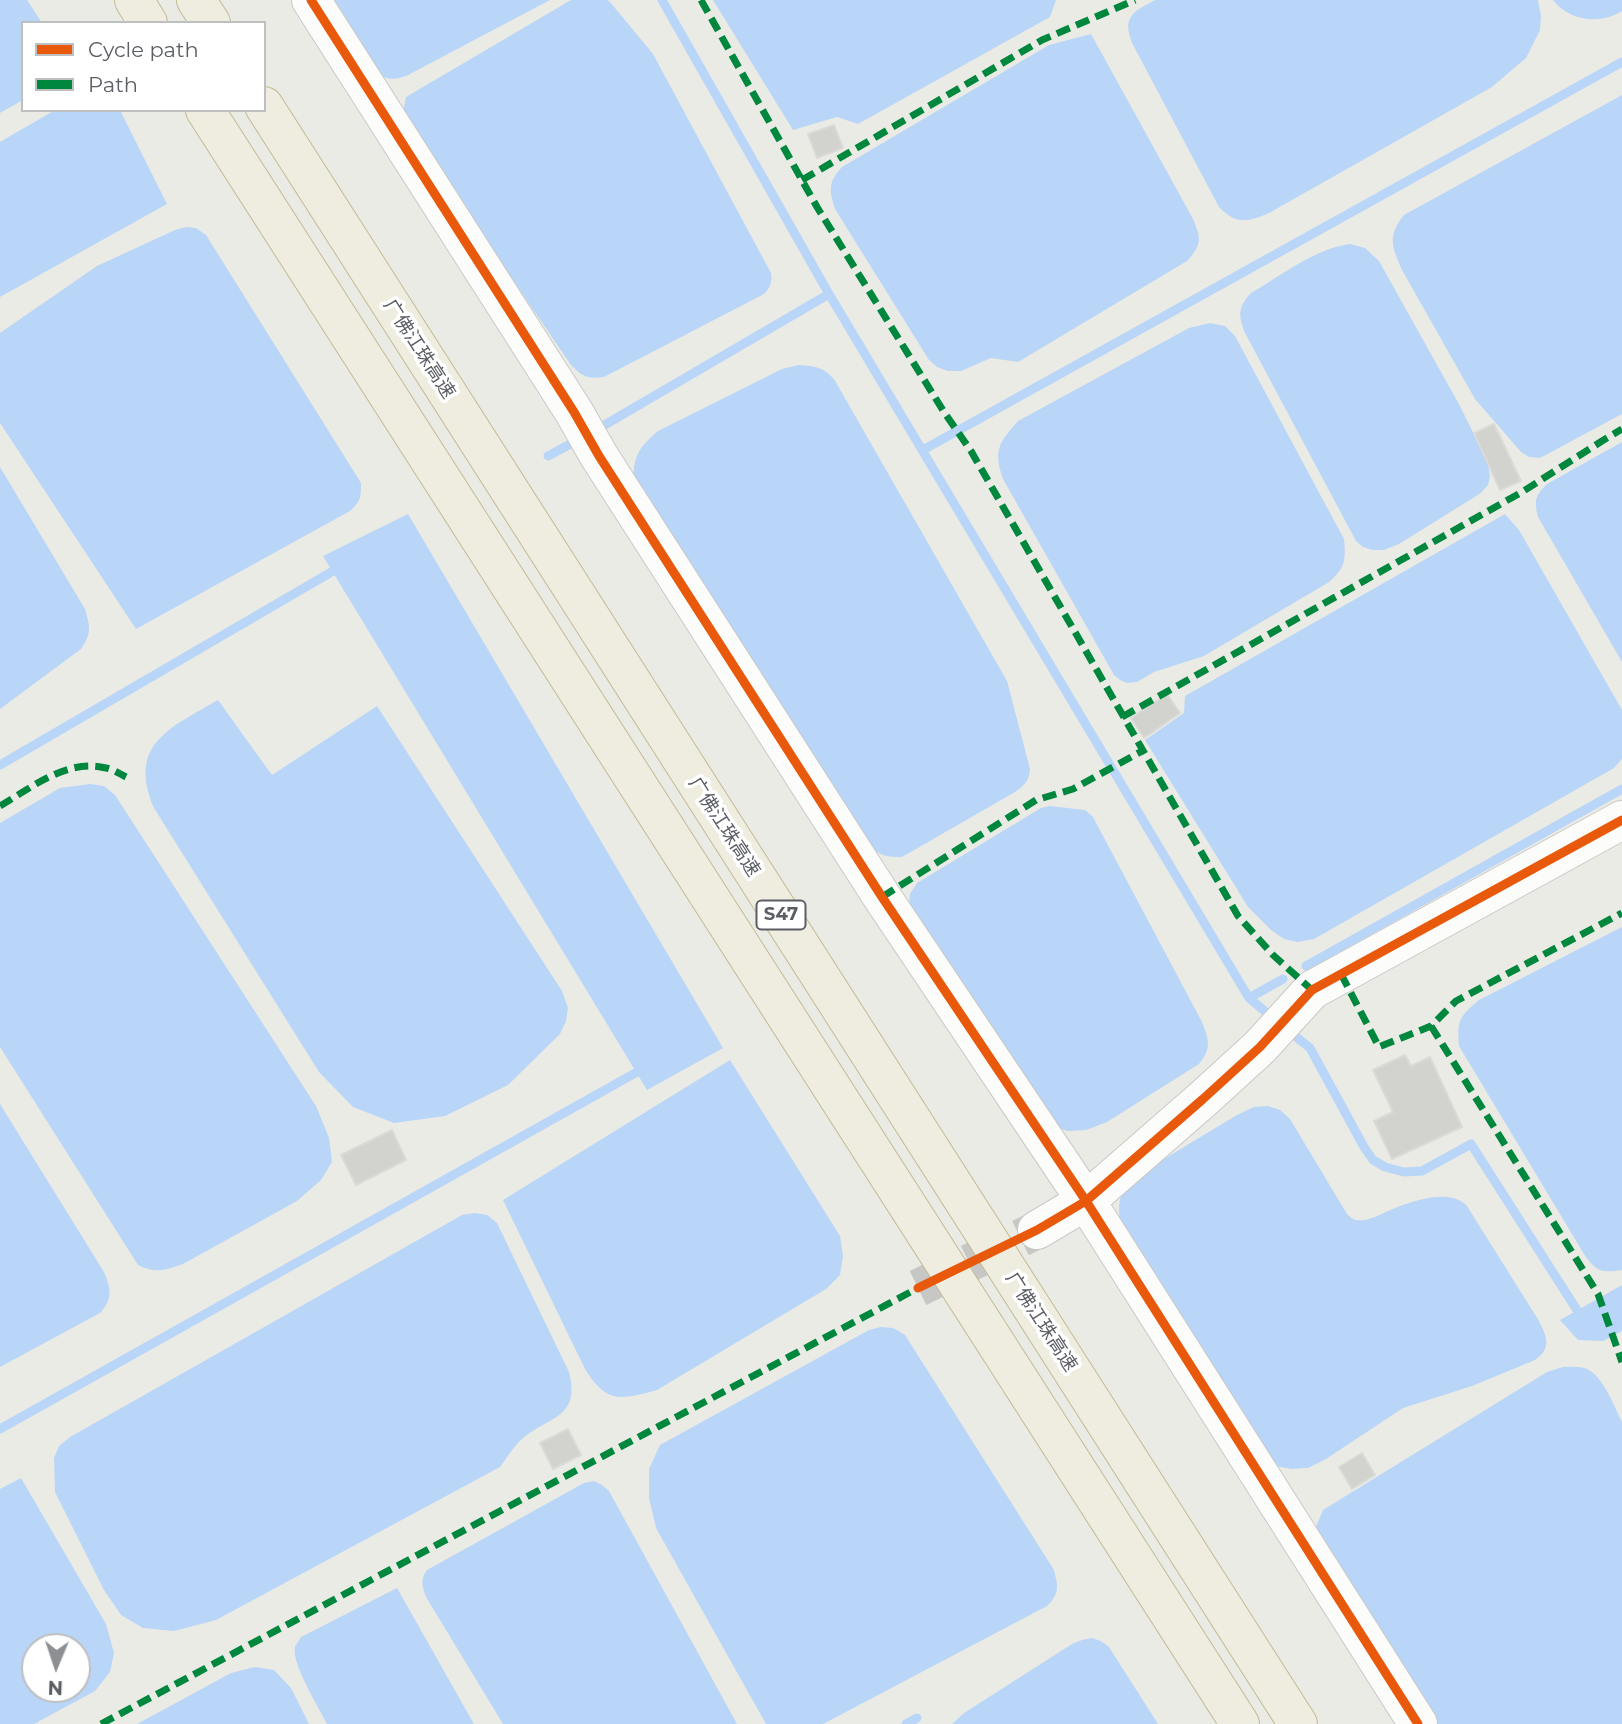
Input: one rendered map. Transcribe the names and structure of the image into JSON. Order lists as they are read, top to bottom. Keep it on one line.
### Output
{"streets":{"highway":["广佛江珠高速","S47"]},"legend":["Cycle path","Path"],"north":"bottom"}
